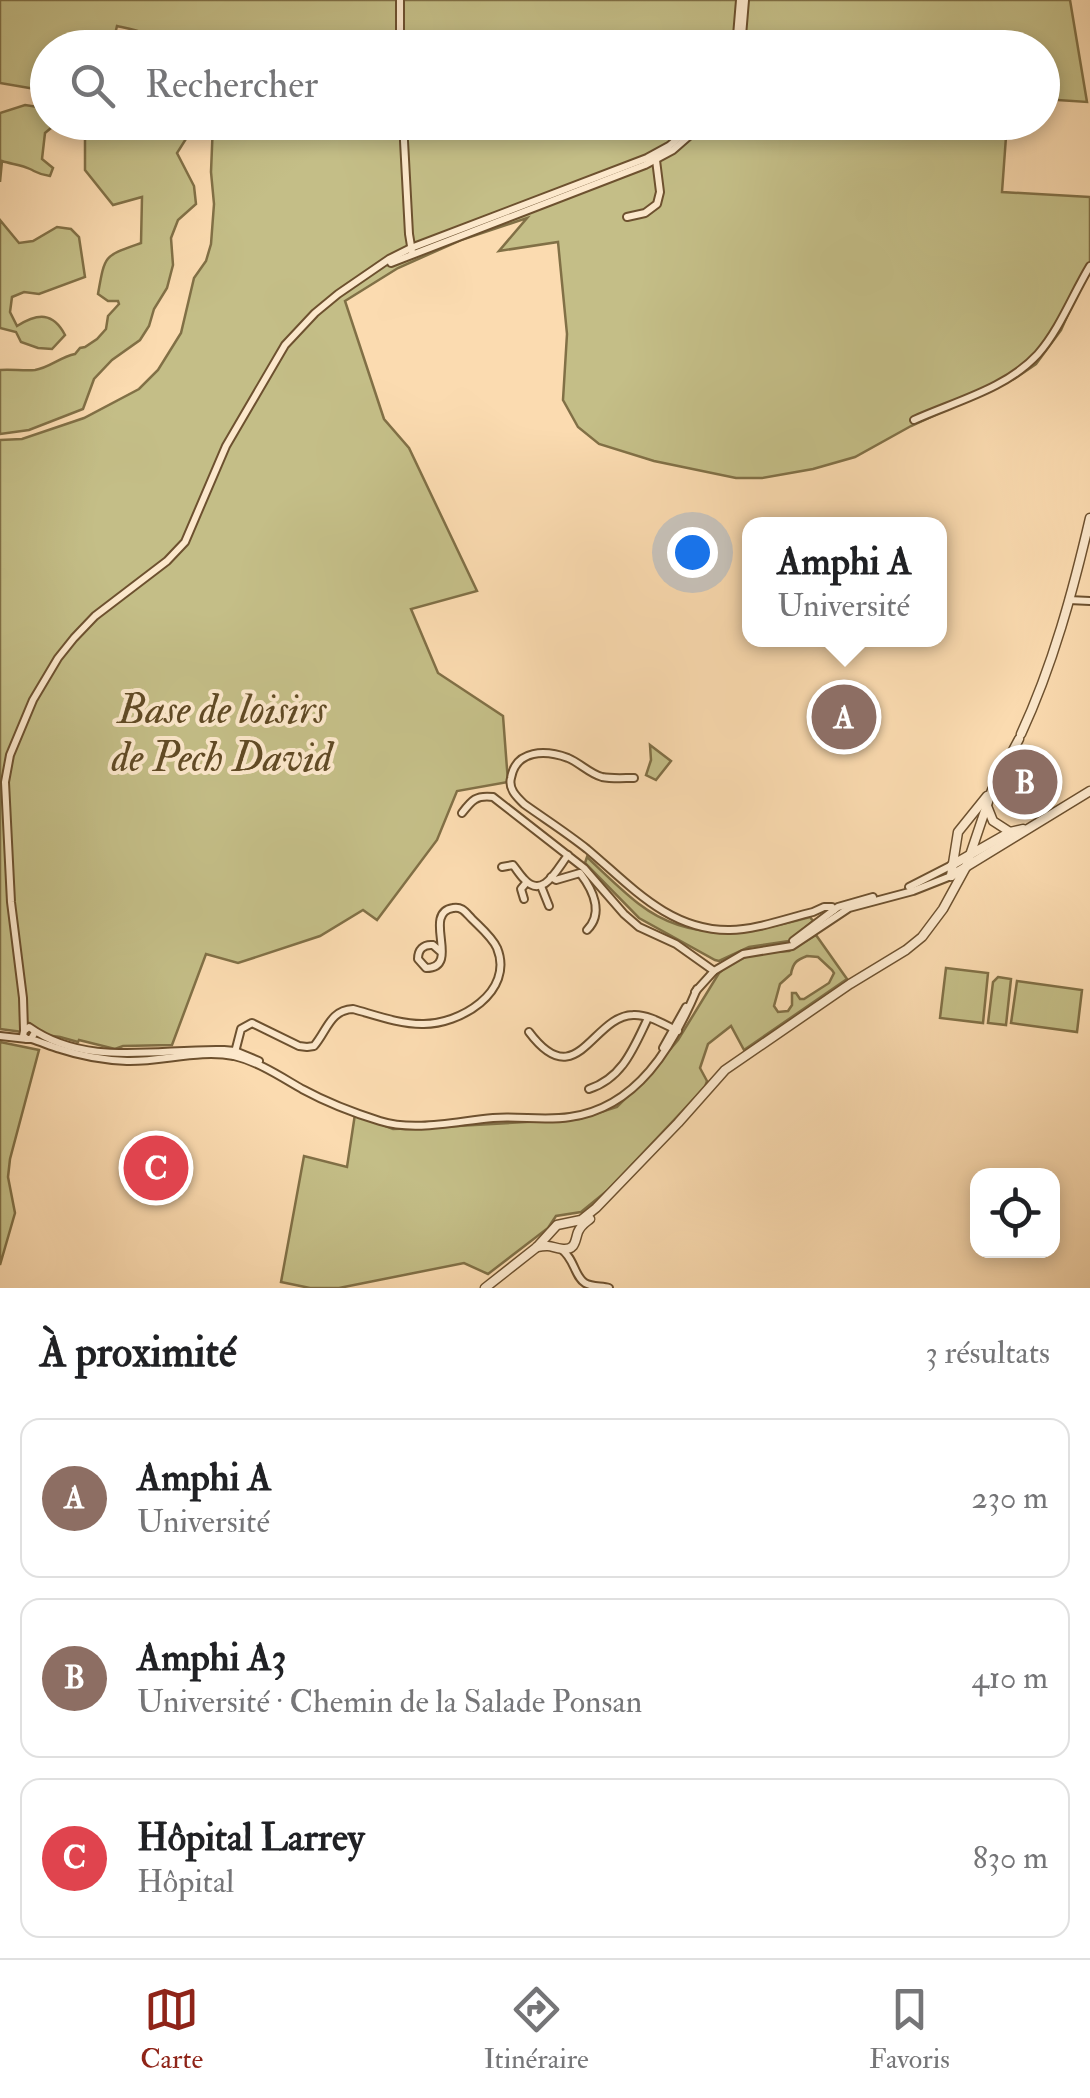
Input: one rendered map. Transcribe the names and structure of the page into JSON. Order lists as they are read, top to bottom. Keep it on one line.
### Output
{"parks":["Base de loisirs de Pech David"],"page":{"search":"Rechercher","popup":["Amphi A","Université"],"pins":["A","B","C"],"heading":["À proximité","3 résultats"],"list":[{"mark":"A","name":"Amphi A","note":"Université","value":"230 m"},{"mark":"B","name":"Amphi A3","note":"Université · Chemin de la Salade Ponsan","value":"410 m"},{"mark":"C","name":"Hôpital Larrey","note":"Hôpital","value":"830 m"}],"nav":["Carte","Itinéraire","Favoris"]}}
